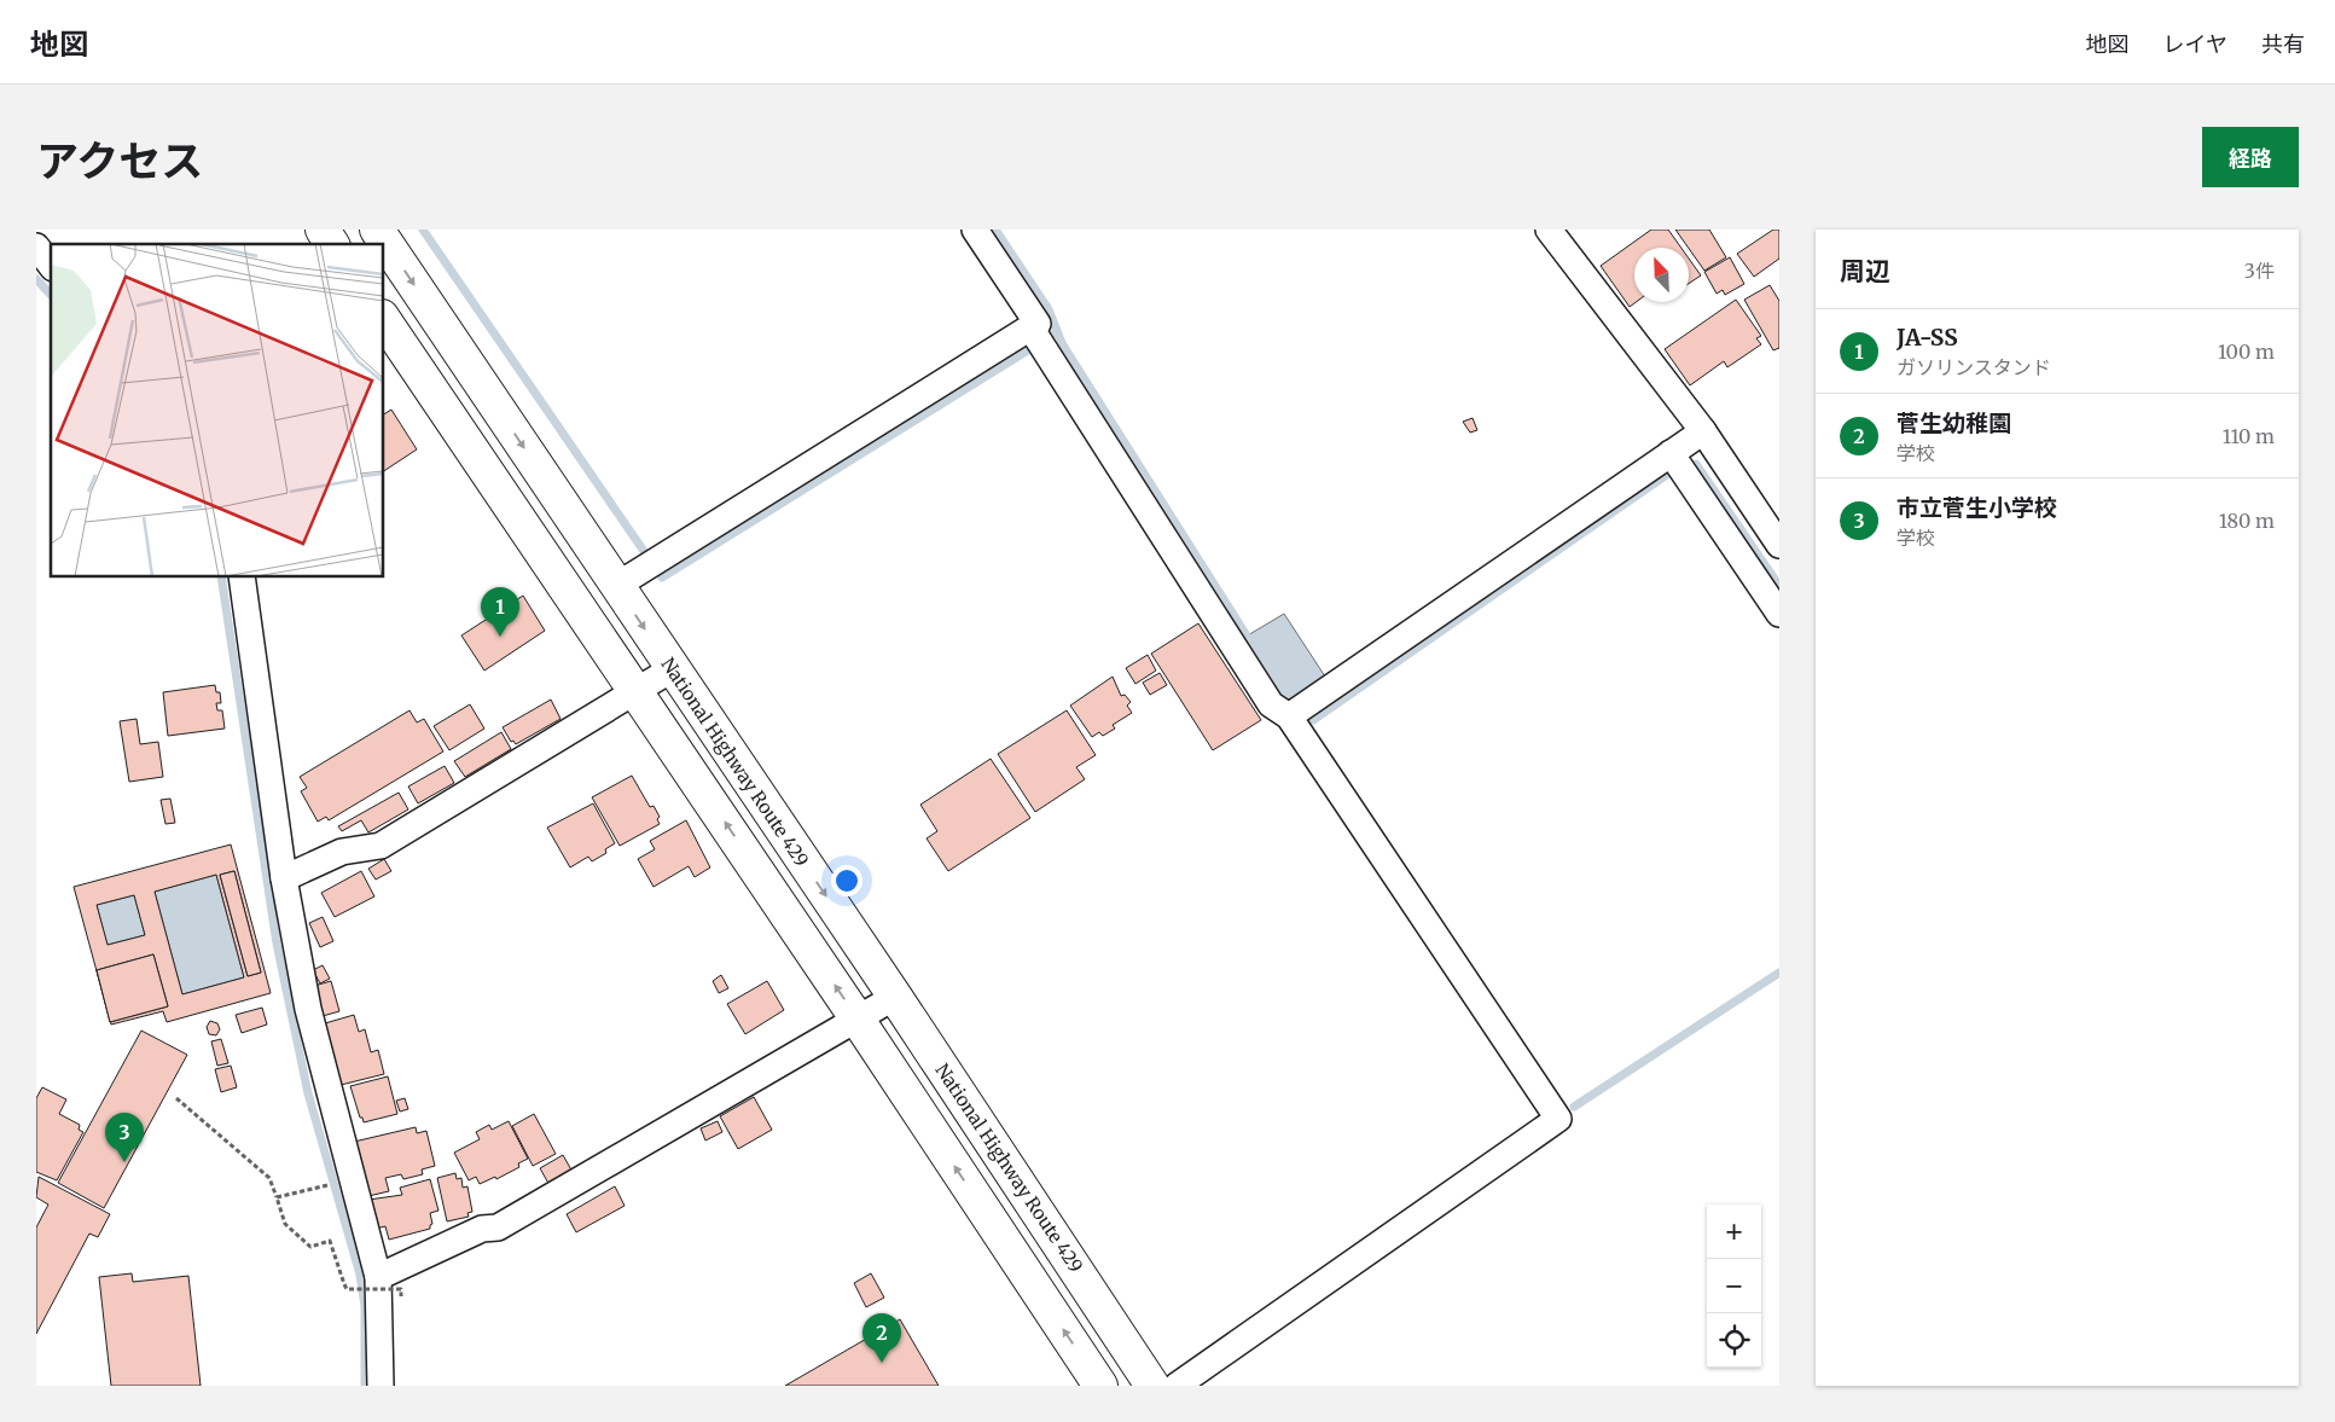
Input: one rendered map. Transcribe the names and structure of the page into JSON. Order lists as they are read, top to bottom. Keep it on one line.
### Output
{"streets":{"highway":["National Highway Route 429"]},"north":"top left","page":{"header":"地図","nav":["地図","レイヤ","共有"],"title":"アクセス","buttons":"経路","heading":["周辺","3件"],"list":[{"mark":"1","name":"JA-SS","note":"ガソリンスタンド","value":"100 m"},{"mark":"2","name":"菅生幼稚園","note":"学校","value":"110 m"},{"mark":"3","name":"市立菅生小学校","note":"学校","value":"180 m"}],"pins":["1","3","2"],"map_buttons":["+","−"]}}
